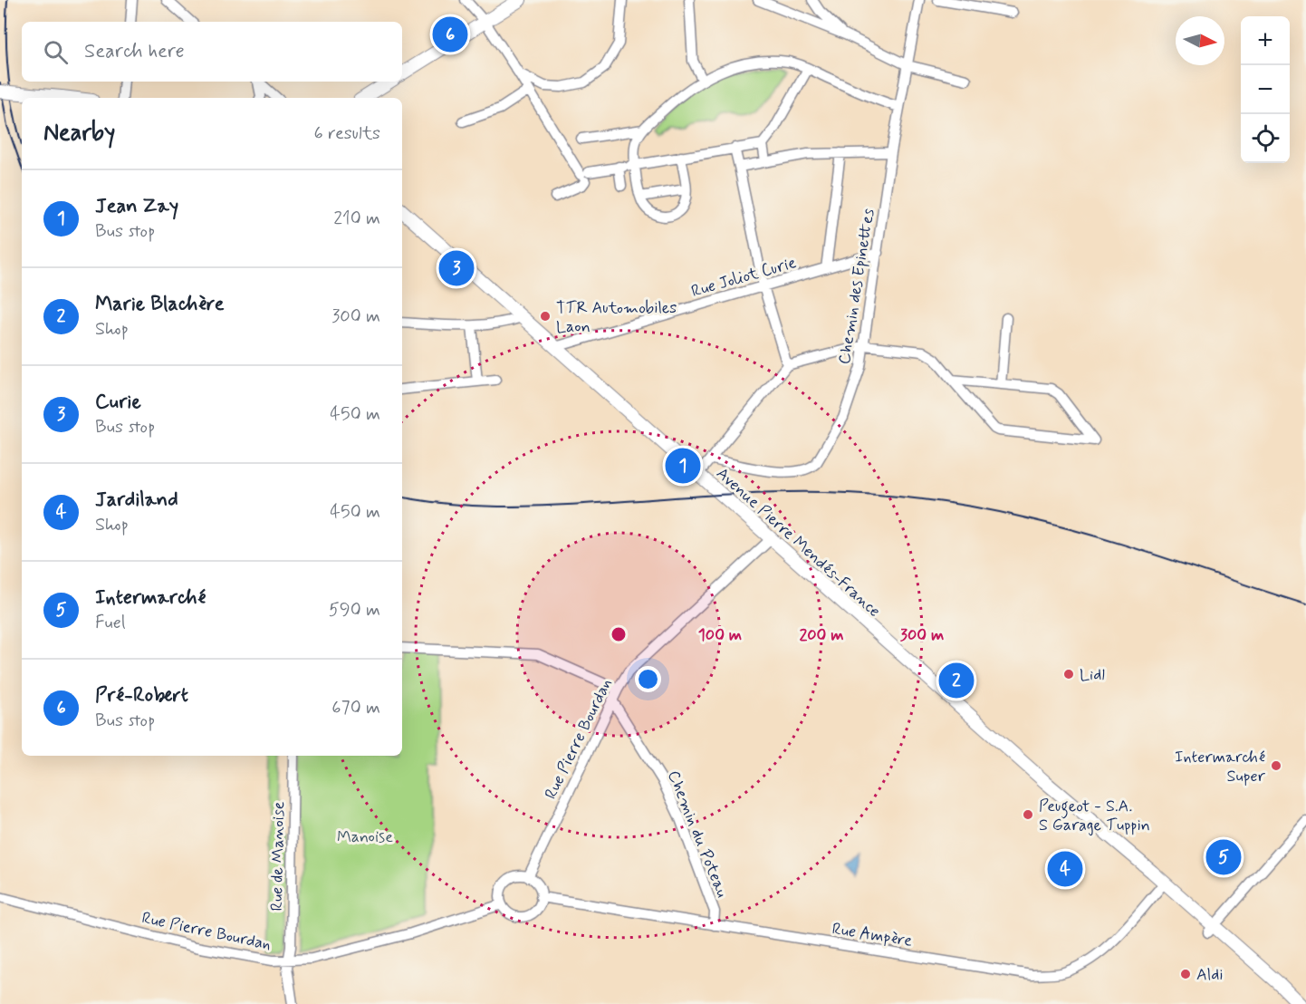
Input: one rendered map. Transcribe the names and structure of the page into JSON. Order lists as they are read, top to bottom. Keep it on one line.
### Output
{"streets":{"main road":["Avenue Pierre Mendés-France"],"street":["Rue Joliot Curie","Chemin des Epinettes","Rue Pierre Bourdan","Chemin du Poteau","Rue de Manoise","Rue Ampère"]},"crossings":[["Rue Joliot Curie","Chemin des Epinettes"],["Rue Joliot Curie","Avenue Pierre Mendés-France"],["Avenue Pierre Mendés-France","Rue Pierre Bourdan"],["Avenue Pierre Mendés-France","Rue Ampère"],["Rue Pierre Bourdan","Chemin du Poteau"],["Rue Pierre Bourdan","Rue de Manoise"],["Rue Pierre Bourdan","Rue Ampère"],["Chemin du Poteau","Rue Ampère"]],"parks":["Manoise"],"places":["TTR Automobiles Laon","Lidl","Intermarché Super","Peugeot - S.A. S Garage Tuppin","Aldi"],"north":"right","page":{"pins":["6","3","1","2","5","4"],"map_buttons":["+","−"],"search":"Search here","heading":["Nearby","6 results"],"list":[{"mark":"1","name":"Jean Zay","note":"Bus stop","value":"210 m"},{"mark":"2","name":"Marie Blachère","note":"Shop","value":"300 m"},{"mark":"3","name":"Curie","note":"Bus stop","value":"450 m"},{"mark":"4","name":"Jardiland","note":"Shop","value":"450 m"},{"mark":"5","name":"Intermarché","note":"Fuel","value":"590 m"},{"mark":"6","name":"Pré-Robert","note":"Bus stop","value":"670 m"}]},"rings":["100 m","200 m","300 m"]}
